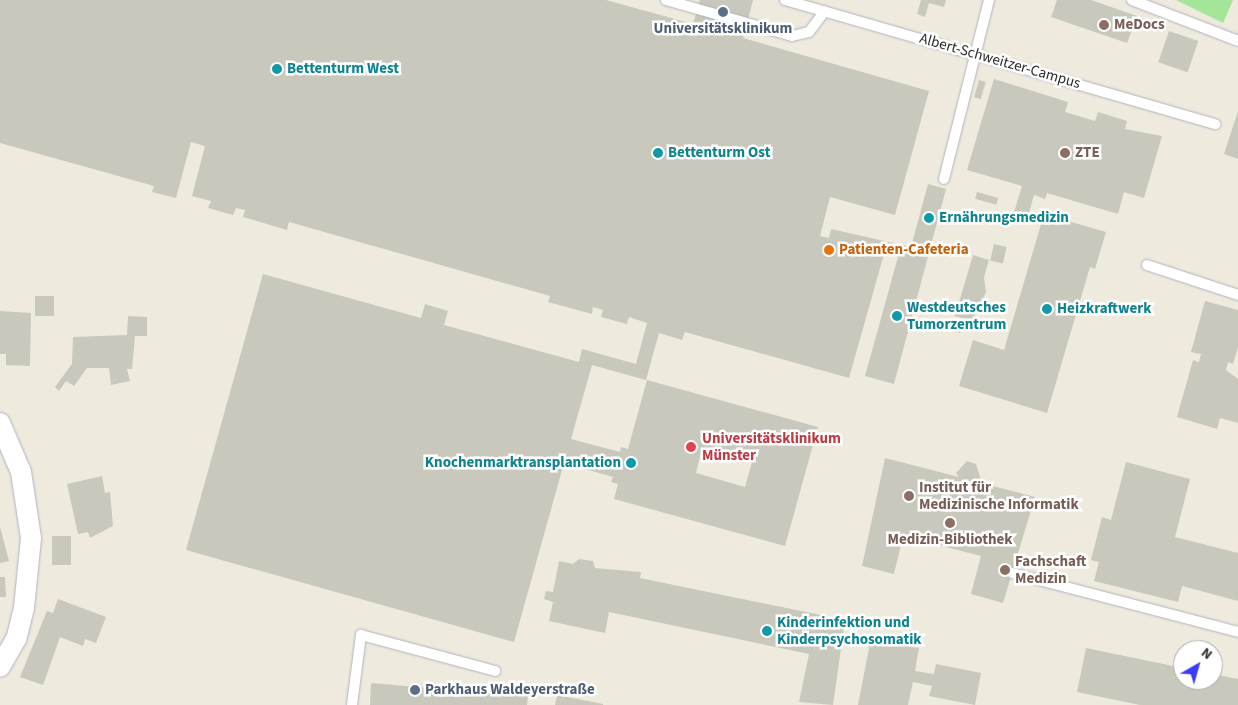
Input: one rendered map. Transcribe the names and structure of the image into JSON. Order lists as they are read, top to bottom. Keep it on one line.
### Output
{"streets":{"lane":["Albert-Schweitzer-Campus"]},"places":["Universitätsklinikum","MeDocs","Bettenturm West","Bettenturm Ost","ZTE","Ernährungsmedizin","Patienten-Cafeteria","Heizkraftwerk","Westdeutsches Tumorzentrum","Universitätsklinikum Münster","Knochenmarktransplantation","Institut für Medizinische Informatik","Medizin-Bibliothek","Fachschaft Medizin","Kinderinfektion und Kinderpsychosomatik","Parkhaus Waldeyerstraße"],"north":"top right"}
